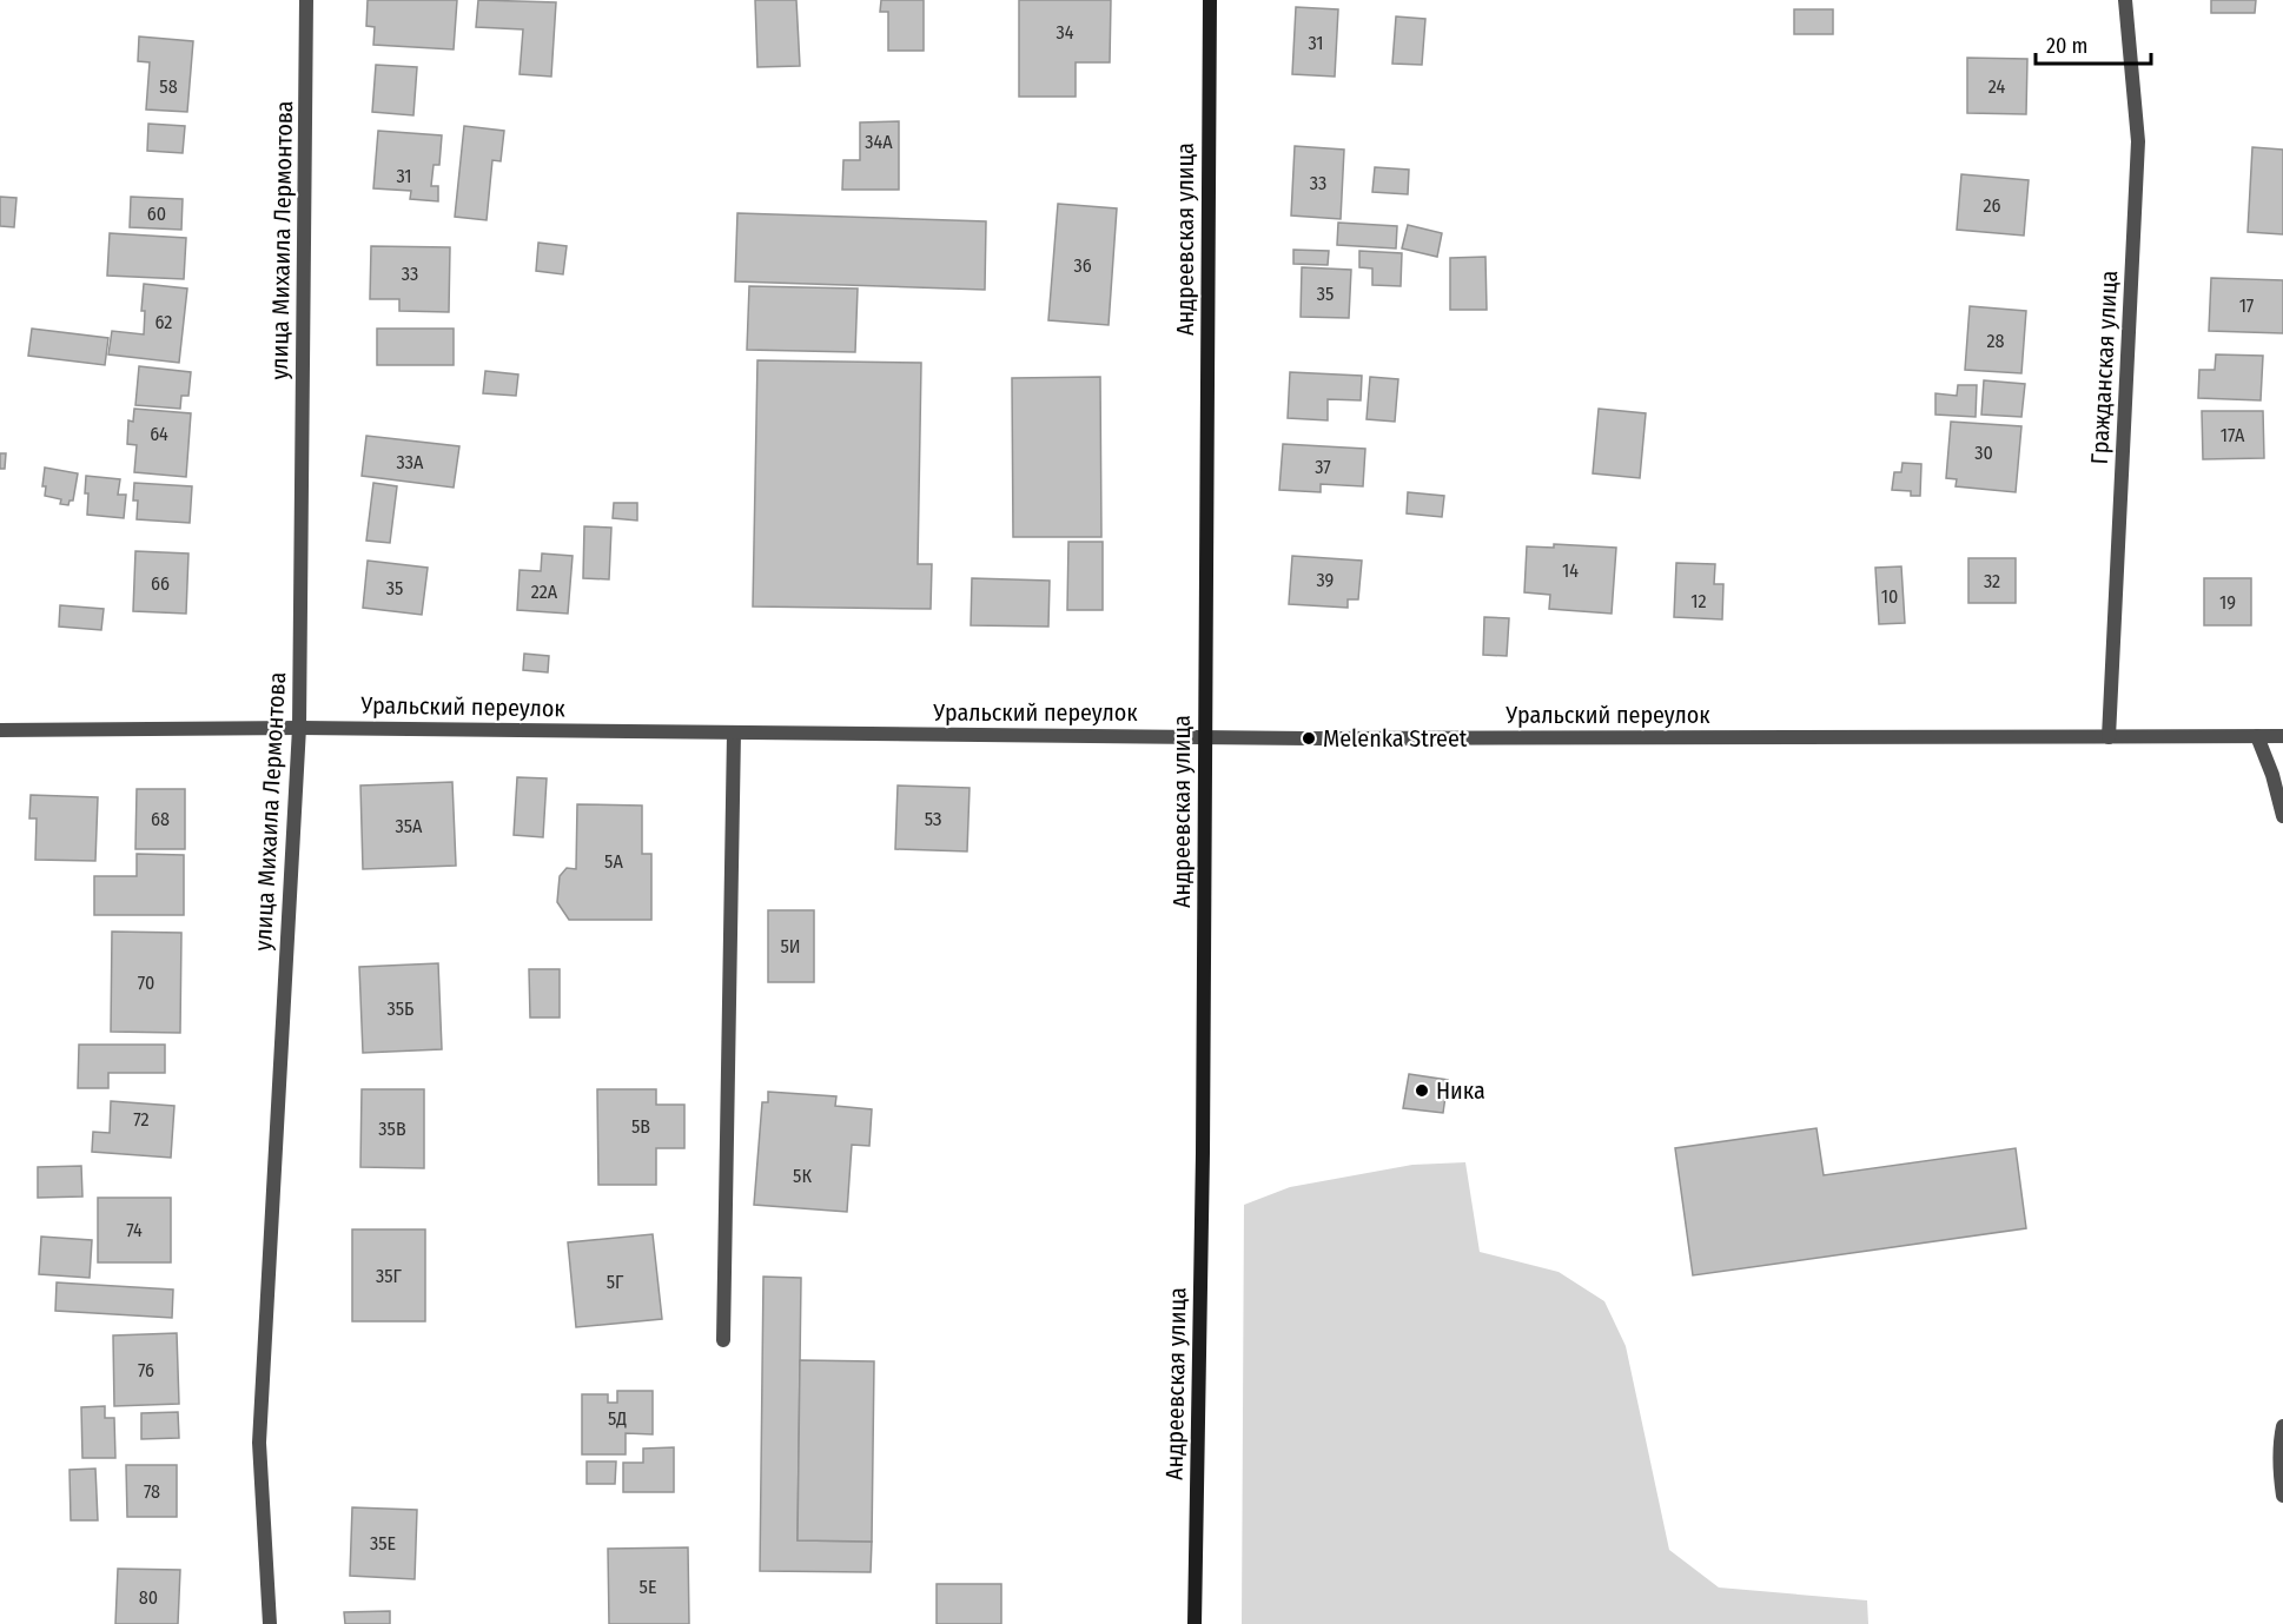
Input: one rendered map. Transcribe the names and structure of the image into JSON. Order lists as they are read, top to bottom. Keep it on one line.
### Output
{"streets":{"street":["Андреевская улица","улица Михаила Лермонтова","Гражданская улица","Уральский переулок"]},"crossings":[["Андреевская улица","Уральский переулок"],["улица Михаила Лермонтова","Уральский переулок"],["Гражданская улица","Уральский переулок"]],"places":["Melenka Street","Ника"],"house_numbers":["34","31","58","24","34А","31","33","26","60","36","33","35","17","62","28","64","17А","30","33А","37","14","39","32","66","35","22А","10","12","19","68","5З","35А","5А","5И","70","35Б","72","5В","35В","5К","74","35Г","5Г","76","5Д","78","35Е","5Е","80"],"scale_bar":"20 m"}
